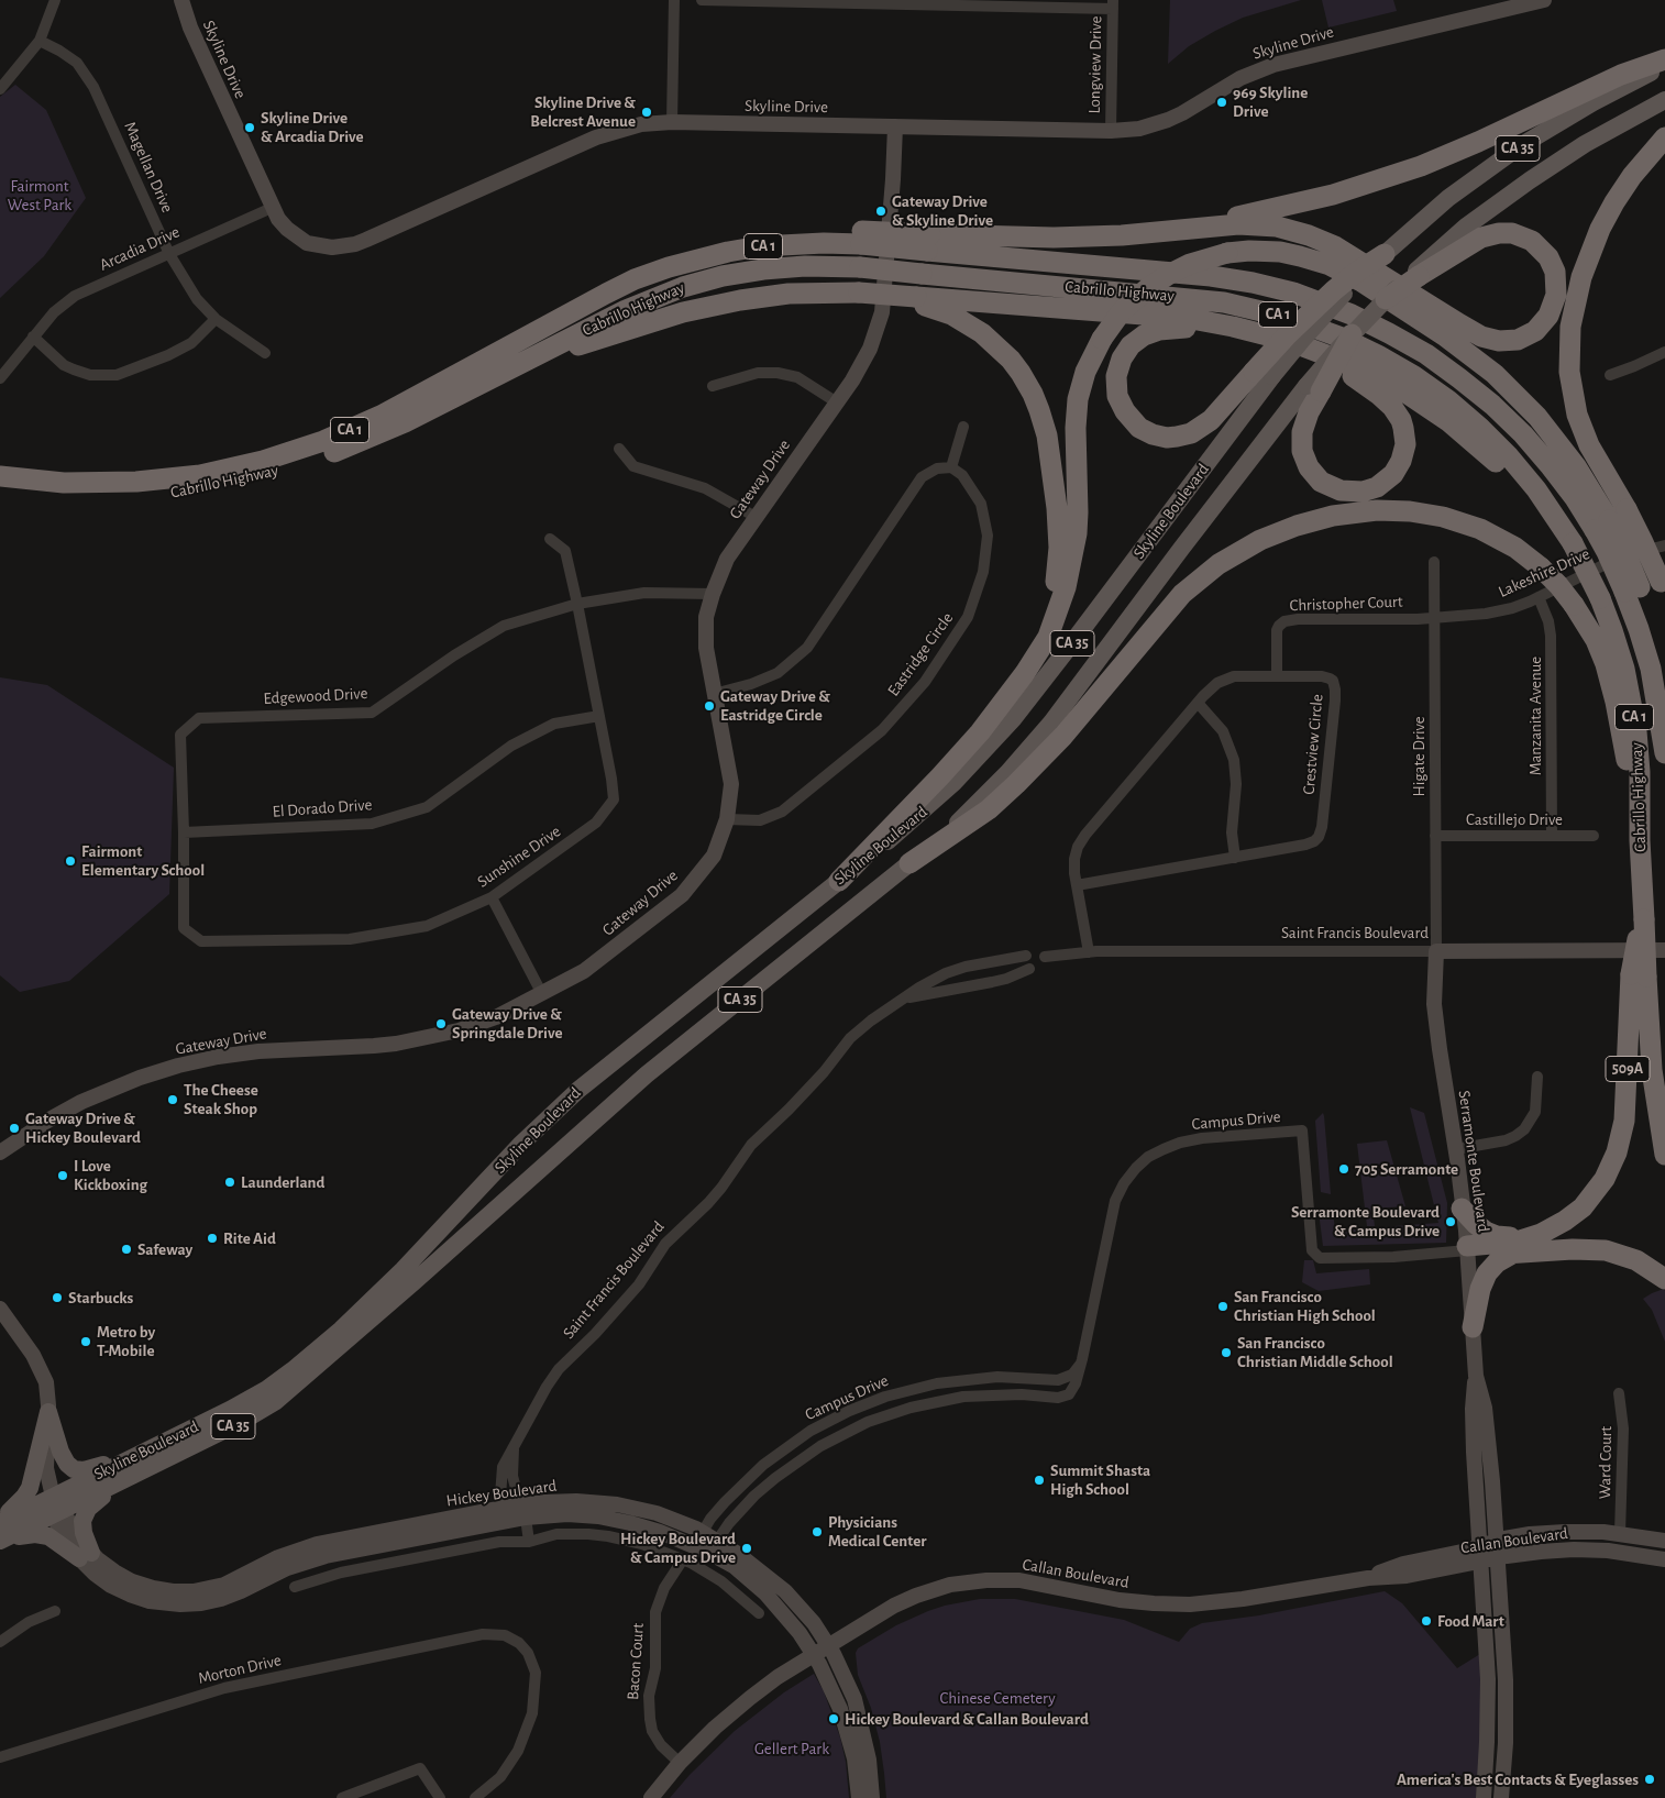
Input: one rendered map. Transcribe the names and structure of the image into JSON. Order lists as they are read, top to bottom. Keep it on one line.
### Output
{"streets":{"highway":["CA 1","Cabrillo Highway","509A"],"main road":["CA 35","Skyline Boulevard"],"street":["Skyline Drive","Longview Drive","Magellan Drive","Arcadia Drive","Gateway Drive","Lakeshire Drive","Christopher Court","Eastridge Circle","Edgewood Drive","Manzanita Avenue","Crestview Circle","Higate Drive","El Dorado Drive","Castillejo Drive","Sunshine Drive","Saint Francis Boulevard","Campus Drive","Serramonte Boulevard","Ward Court","Hickey Boulevard","Callan Boulevard","Bacon Court","Morton Drive"]},"crossings":[["Skyline Drive","Longview Drive"],["Skyline Drive","Arcadia Drive"],["Skyline Drive","Gateway Drive"],["Magellan Drive","Arcadia Drive"],["Cabrillo Highway","509A"],["Gateway Drive","Eastridge Circle"],["Gateway Drive","Edgewood Drive"],["Skyline Boulevard","Hickey Boulevard"],["Lakeshire Drive","Christopher Court"],["Lakeshire Drive","Manzanita Avenue"],["Lakeshire Drive","Higate Drive"],["Christopher Court","Crestview Circle"],["Christopher Court","Higate Drive"],["Edgewood Drive","El Dorado Drive"],["Edgewood Drive","Sunshine Drive"],["Manzanita Avenue","Castillejo Drive"],["Crestview Circle","Saint Francis Boulevard"],["Higate Drive","Castillejo Drive"],["Higate Drive","Saint Francis Boulevard"],["Higate Drive","Serramonte Boulevard"],["El Dorado Drive","Sunshine Drive"],["Saint Francis Boulevard","Serramonte Boulevard"],["Saint Francis Boulevard","Hickey Boulevard"],["509A","Campus Drive"],["509A","Serramonte Boulevard"],["Campus Drive","Serramonte Boulevard"],["Campus Drive","Hickey Boulevard"],["Serramonte Boulevard","Callan Boulevard"],["Ward Court","Callan Boulevard"],["Hickey Boulevard","Callan Boulevard"],["Callan Boulevard","Bacon Court"]],"parks":["Fairmont West Park","Chinese Cemetery","Gellert Park"],"places":["969 Skyline Drive","Skyline Drive & Belcrest Avenue","Skyline Drive & Arcadia Drive","Gateway Drive & Skyline Drive","Gateway Drive & Eastridge Circle","Fairmont Elementary School","Gateway Drive & Springdale Drive","The Cheese Steak Shop","Gateway Drive & Hickey Boulevard","705 Serramonte","I Love Kickboxing","Launderland","Serramonte Boulevard & Campus Drive","Rite Aid","Safeway","Starbucks","San Francisco Christian High School","Metro by T-Mobile","San Francisco Christian Middle School","Summit Shasta High School","Physicians Medical Center","Hickey Boulevard & Campus Drive","Food Mart","Hickey Boulevard & Callan Boulevard","America's Best Contacts & Eyeglasses"]}
